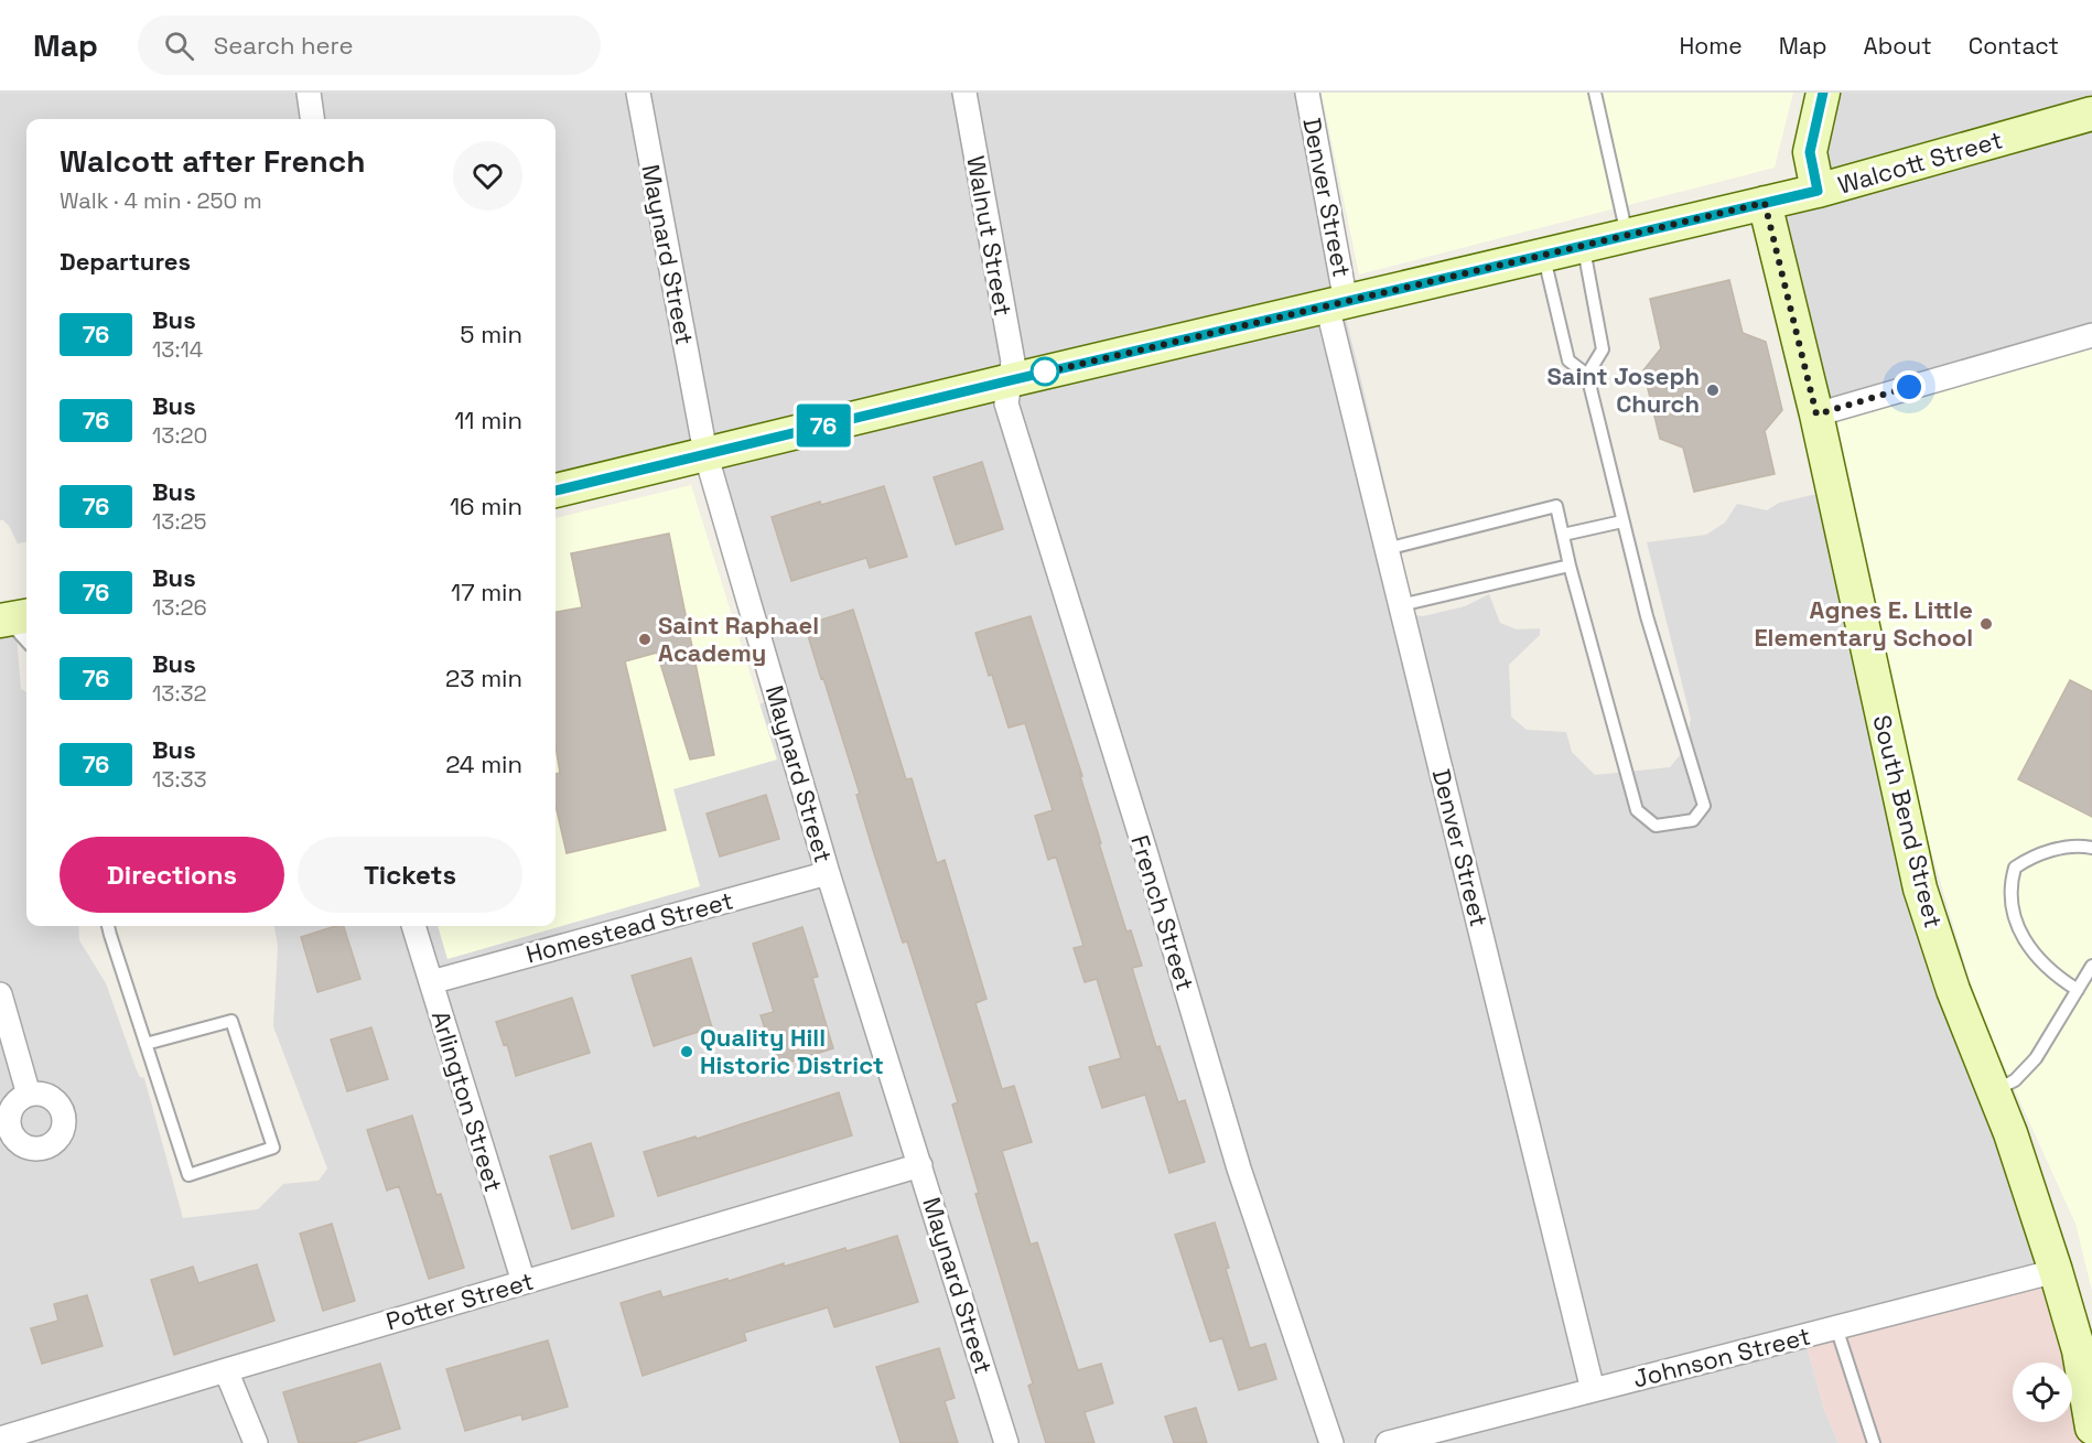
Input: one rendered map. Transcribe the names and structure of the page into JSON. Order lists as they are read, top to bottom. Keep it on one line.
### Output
{"streets":{"street":["Walcott Street","Denver Street","Walnut Street","Maynard Street","South Bend Street","French Street","Homestead Street","Arlington Street","Potter Street","Johnson Street"]},"crossings":[["Walcott Street","Denver Street"],["Walcott Street","Walnut Street"],["Walcott Street","Maynard Street"],["Walcott Street","South Bend Street"],["Walcott Street","French Street"],["Denver Street","Johnson Street"],["Walnut Street","French Street"],["Maynard Street","Homestead Street"],["Maynard Street","Potter Street"],["South Bend Street","Johnson Street"],["Homestead Street","Arlington Street"],["Arlington Street","Potter Street"]],"places":["Saint Joseph Church","Agnes E. Little Elementary School","Saint Raphael Academy","Quality Hill Historic District"],"lines":["bus line 76"],"page":{"header":"Map","search":"Search here","nav":["Home","Map","About","Contact"],"on_map":"76","heading":[["Walcott after French","Walk · 4 min · 250 m"],"Departures"],"list":[{"mark":"76","name":"Bus","note":"13:14","value":"5 min"},{"mark":"76","name":"Bus","note":"13:20","value":"11 min"},{"mark":"76","name":"Bus","note":"13:25","value":"16 min"},{"mark":"76","name":"Bus","note":"13:26","value":"17 min"},{"mark":"76","name":"Bus","note":"13:32","value":"23 min"},{"mark":"76","name":"Bus","note":"13:33","value":"24 min"}],"buttons":["Directions","Tickets"]}}
